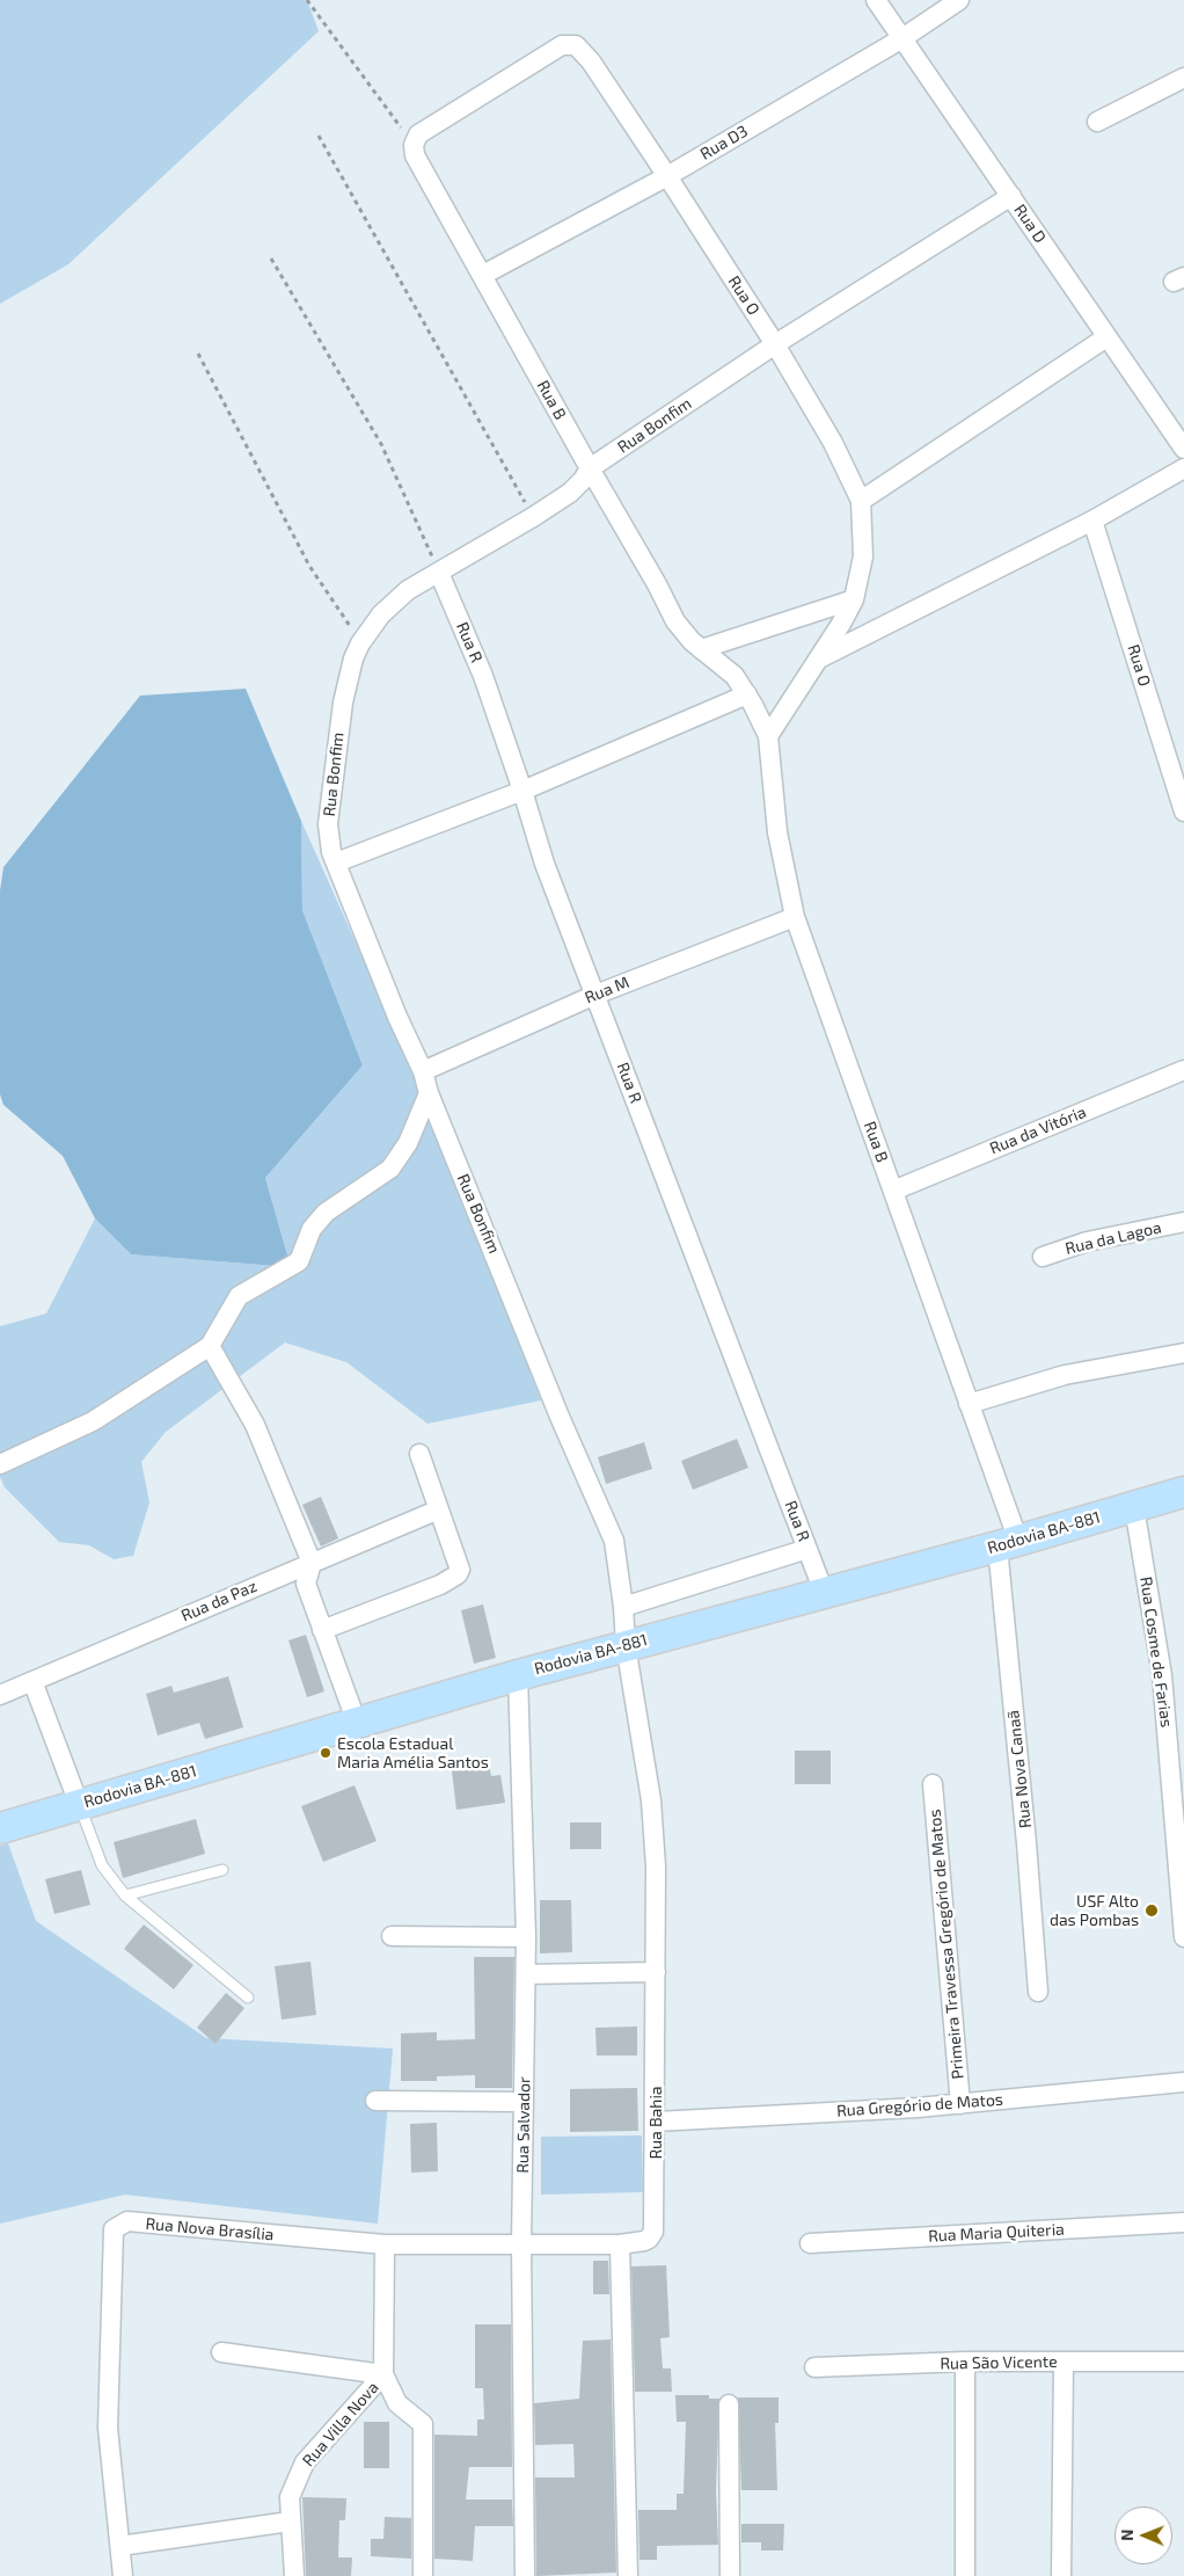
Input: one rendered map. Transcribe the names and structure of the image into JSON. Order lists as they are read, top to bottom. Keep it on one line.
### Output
{"streets":{"main road":["Rodovia BA-881"],"street":["Rua D3","Rua D","Rua O","Rua B","Rua Bonfim","Rua R","Rua M","Rua da Vitória","Rua da Lagoa","Rua da Paz","Rua Cosme de Farias","Rua Nova Canaã","Primeira Travessa Gregório de Matos","Rua Gregório de Matos","Rua Bahia","Rua Salvador","Rua Nova Brasília","Rua Maria Quiteria","Rua São Vicente","Rua Villa Nova"]},"crossings":[["Rua D3","Rua D"],["Rua D3","Rua O"],["Rua D3","Rua B"],["Rua D","Rua Bonfim"],["Rua O","Rua B"],["Rua O","Rua Bonfim"],["Rua B","Rua Bonfim"],["Rua B","Rua M"],["Rua B","Rua da Vitória"],["Rua B","Rodovia BA-881"],["Rua B","Rua Nova Canaã"],["Rua Bonfim","Rua R"],["Rua Bonfim","Rua M"],["Rua Bonfim","Rodovia BA-881"],["Rua Bonfim","Rua Bahia"],["Rua R","Rua M"],["Rua R","Rodovia BA-881"],["Rodovia BA-881","Rua Cosme de Farias"],["Rodovia BA-881","Rua Nova Canaã"],["Rodovia BA-881","Rua Bahia"],["Rodovia BA-881","Rua Salvador"],["Primeira Travessa Gregório de Matos","Rua Gregório de Matos"],["Rua Gregório de Matos","Rua Bahia"],["Rua Bahia","Rua Nova Brasília"],["Rua Salvador","Rua Nova Brasília"],["Rua Nova Brasília","Rua Villa Nova"]],"places":["Escola Estadual Maria Amélia Santos","USF Alto das Pombas"],"north":"left"}
